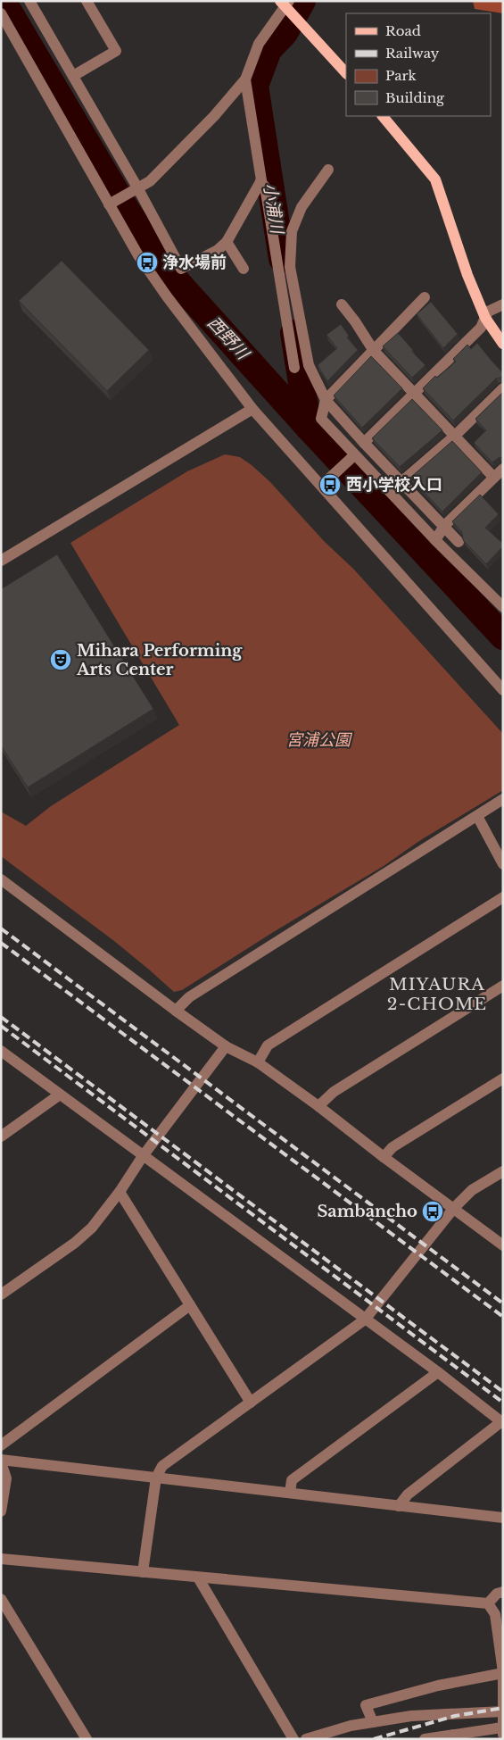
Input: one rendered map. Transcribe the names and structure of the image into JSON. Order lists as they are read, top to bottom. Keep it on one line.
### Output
{"districts":["MIYAURA 2-CHOME"],"water":["小浦川","西野川"],"parks":["宮浦公園"],"places":{"bus stop":["浄水場前","西小学校入口","Sambancho"],"theatre":["Mihara Performing Arts Center"]},"legend":["Road","Railway","Park","Building"]}
